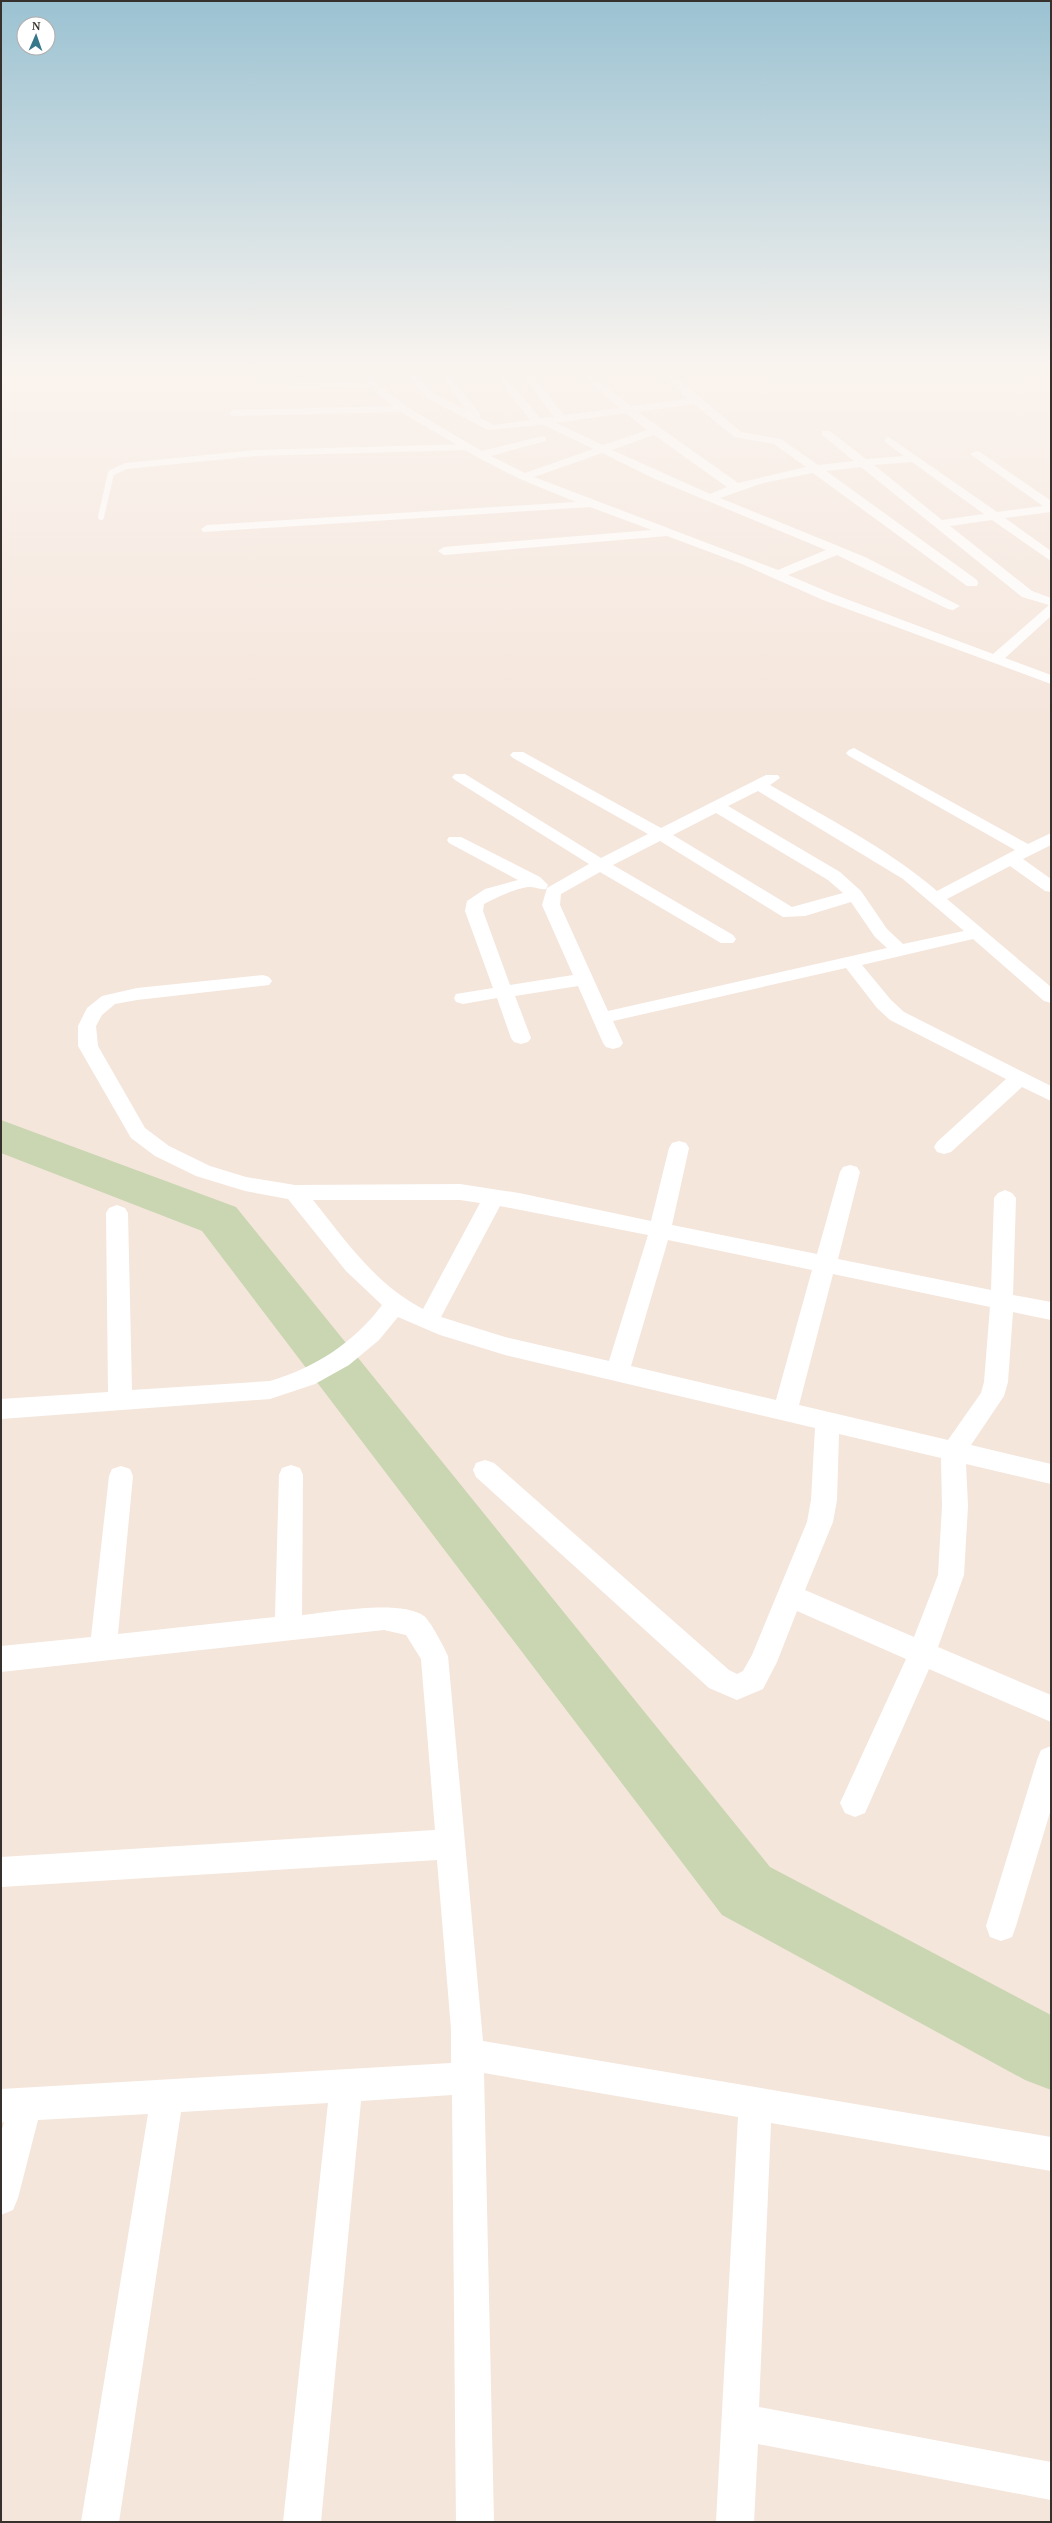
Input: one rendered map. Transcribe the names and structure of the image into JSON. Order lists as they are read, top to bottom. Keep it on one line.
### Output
{"north":"top"}
